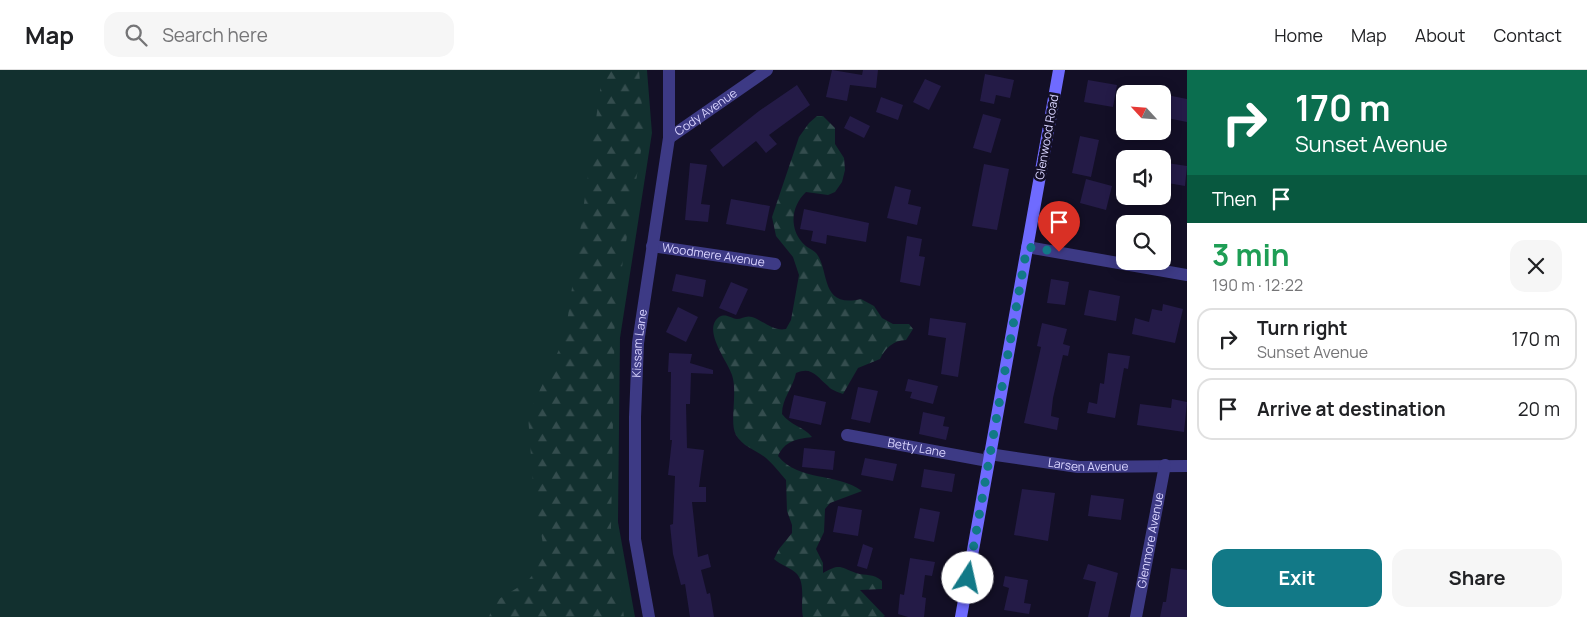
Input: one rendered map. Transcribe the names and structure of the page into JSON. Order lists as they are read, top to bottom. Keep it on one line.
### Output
{"streets":{"main road":["Glenwood Road"],"street":["Cody Avenue","Woodmere Avenue","Kissam Lane","Betty Lane","Larsen Avenue","Glenmore Avenue"]},"crossings":[["Cody Avenue","Kissam Lane"],["Glenwood Road","Betty Lane"],["Glenwood Road","Larsen Avenue"],["Woodmere Avenue","Kissam Lane"],["Betty Lane","Larsen Avenue"],["Larsen Avenue","Glenmore Avenue"]],"north":"top left","page":{"header":"Map","search":"Search here","nav":["Home","Map","About","Contact"],"turn":["170 m","Sunset Avenue"],"then":"Then","heading":["3 min","190 m · 12:22"],"list":[{"name":"Turn right","note":"Sunset Avenue","value":"170 m"},{"name":"Arrive at destination","value":"20 m"}],"buttons":["Exit","Share"]}}
